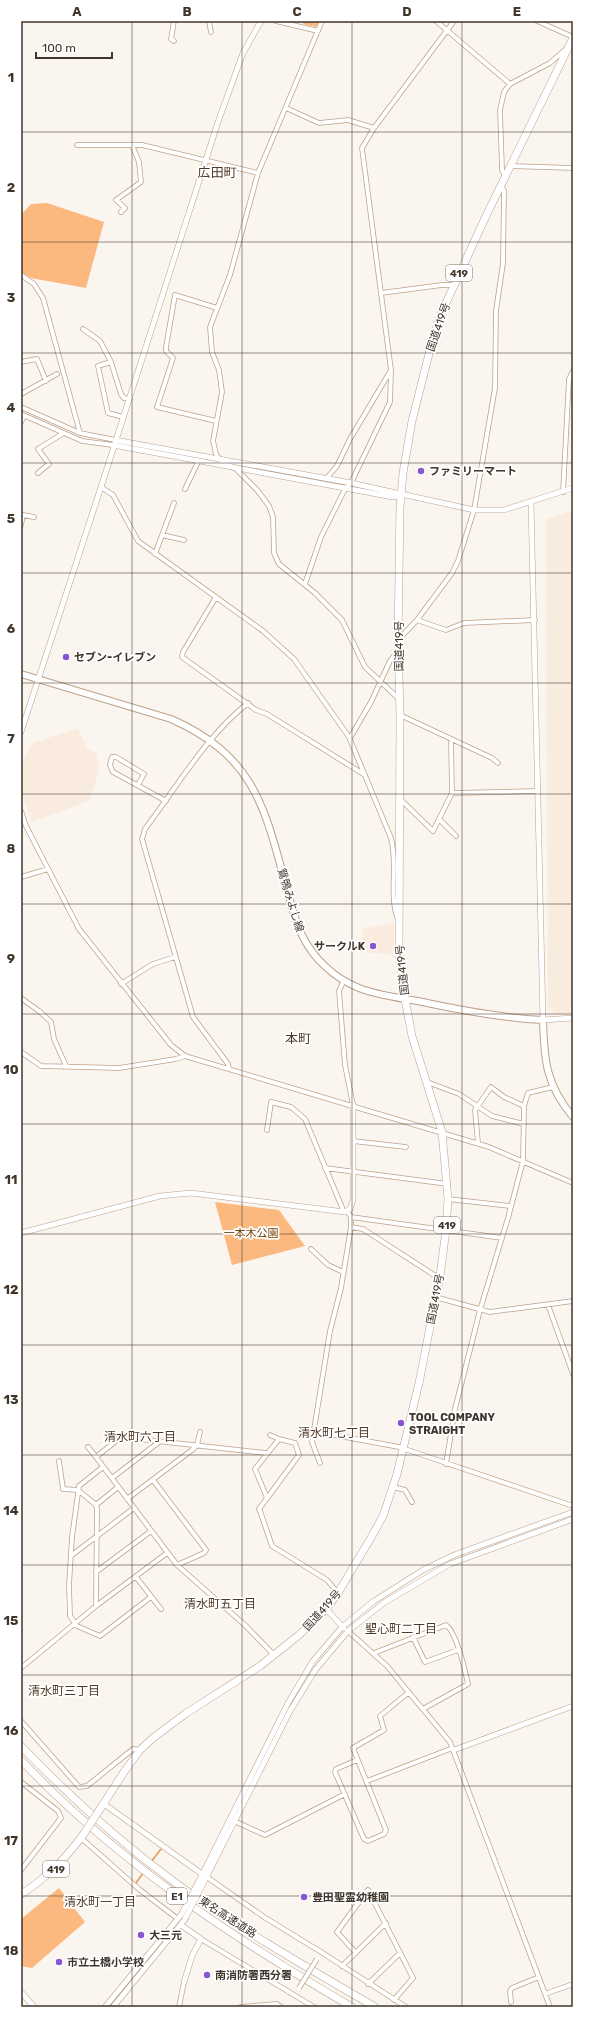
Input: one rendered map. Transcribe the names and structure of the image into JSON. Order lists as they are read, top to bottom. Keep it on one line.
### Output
{"streets":{"highway":["419","国道419号","E1","東名高速道路"],"main road":["鴛鴨みよし線"]},"crossings":[["国道419号","鴛鴨みよし線"]],"districts":["広田町","本町","清水町七丁目","清水町六丁目","清水町五丁目","聖心町二丁目","清水町三丁目","清水町一丁目"],"parks":["一本木公園"],"places":["ファミリーマート","セブン-イレブン","サークルK","TOOL COMPANY STRAIGHT","豊田聖霊幼稚園","大三元","市立土橋小学校","南消防署西分署"],"scale_bar":"100 m","grid":{"columns":["A","B","C","D","E"],"rows":["1","2","3","4","5","6","7","8","9","10","11","12","13","14","15","16","17","18"]}}
